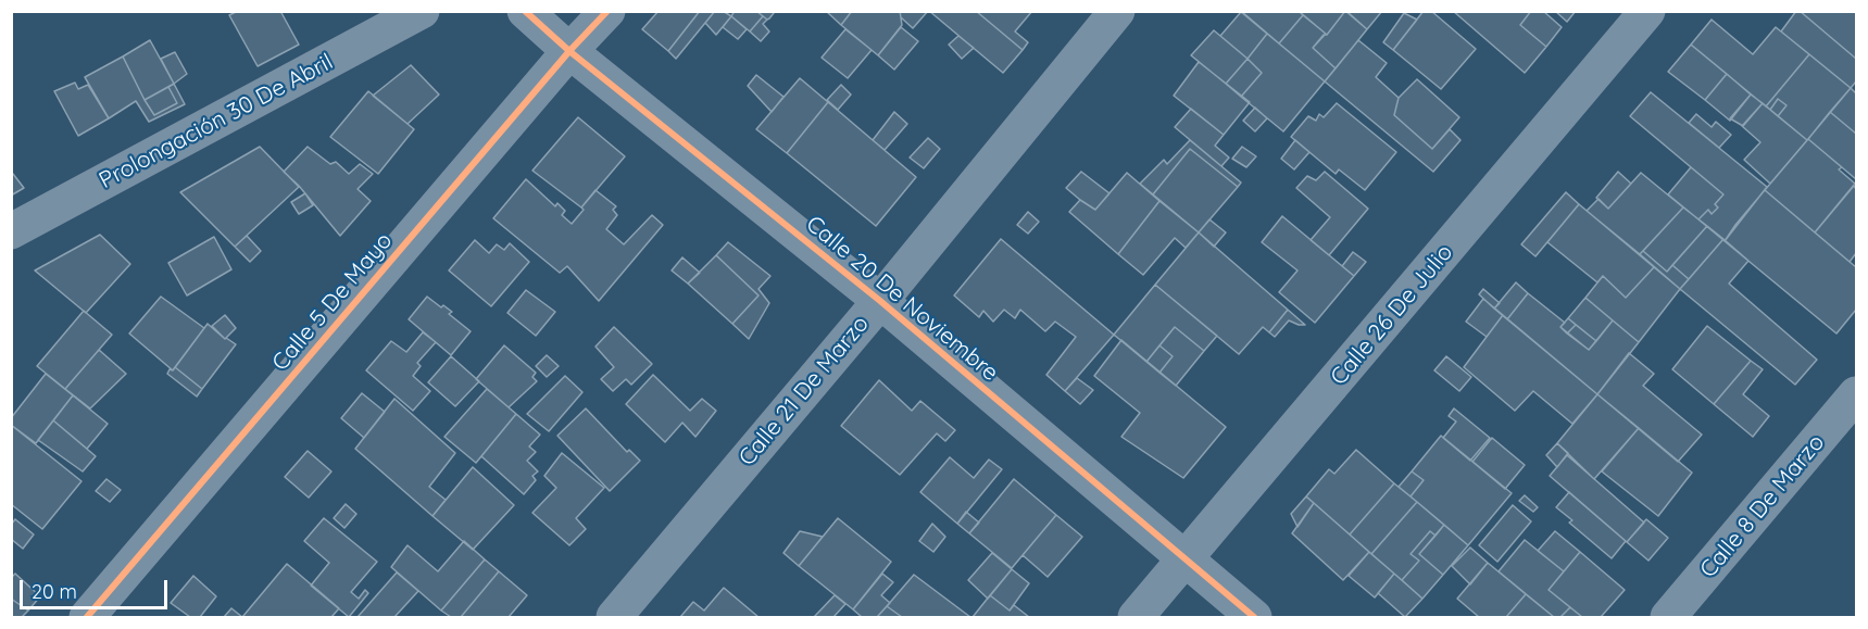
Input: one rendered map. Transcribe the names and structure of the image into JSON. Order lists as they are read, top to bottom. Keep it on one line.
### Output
{"streets":{"street":["Prolongación 30 De Abril","Calle 20 De Noviembre","Calle 5 De Mayo","Calle 26 De Julio","Calle 21 De Marzo","Calle 8 De Marzo"]},"crossings":[["Calle 20 De Noviembre","Calle 5 De Mayo"],["Calle 20 De Noviembre","Calle 26 De Julio"],["Calle 20 De Noviembre","Calle 21 De Marzo"]],"scale_bar":"20 m"}
